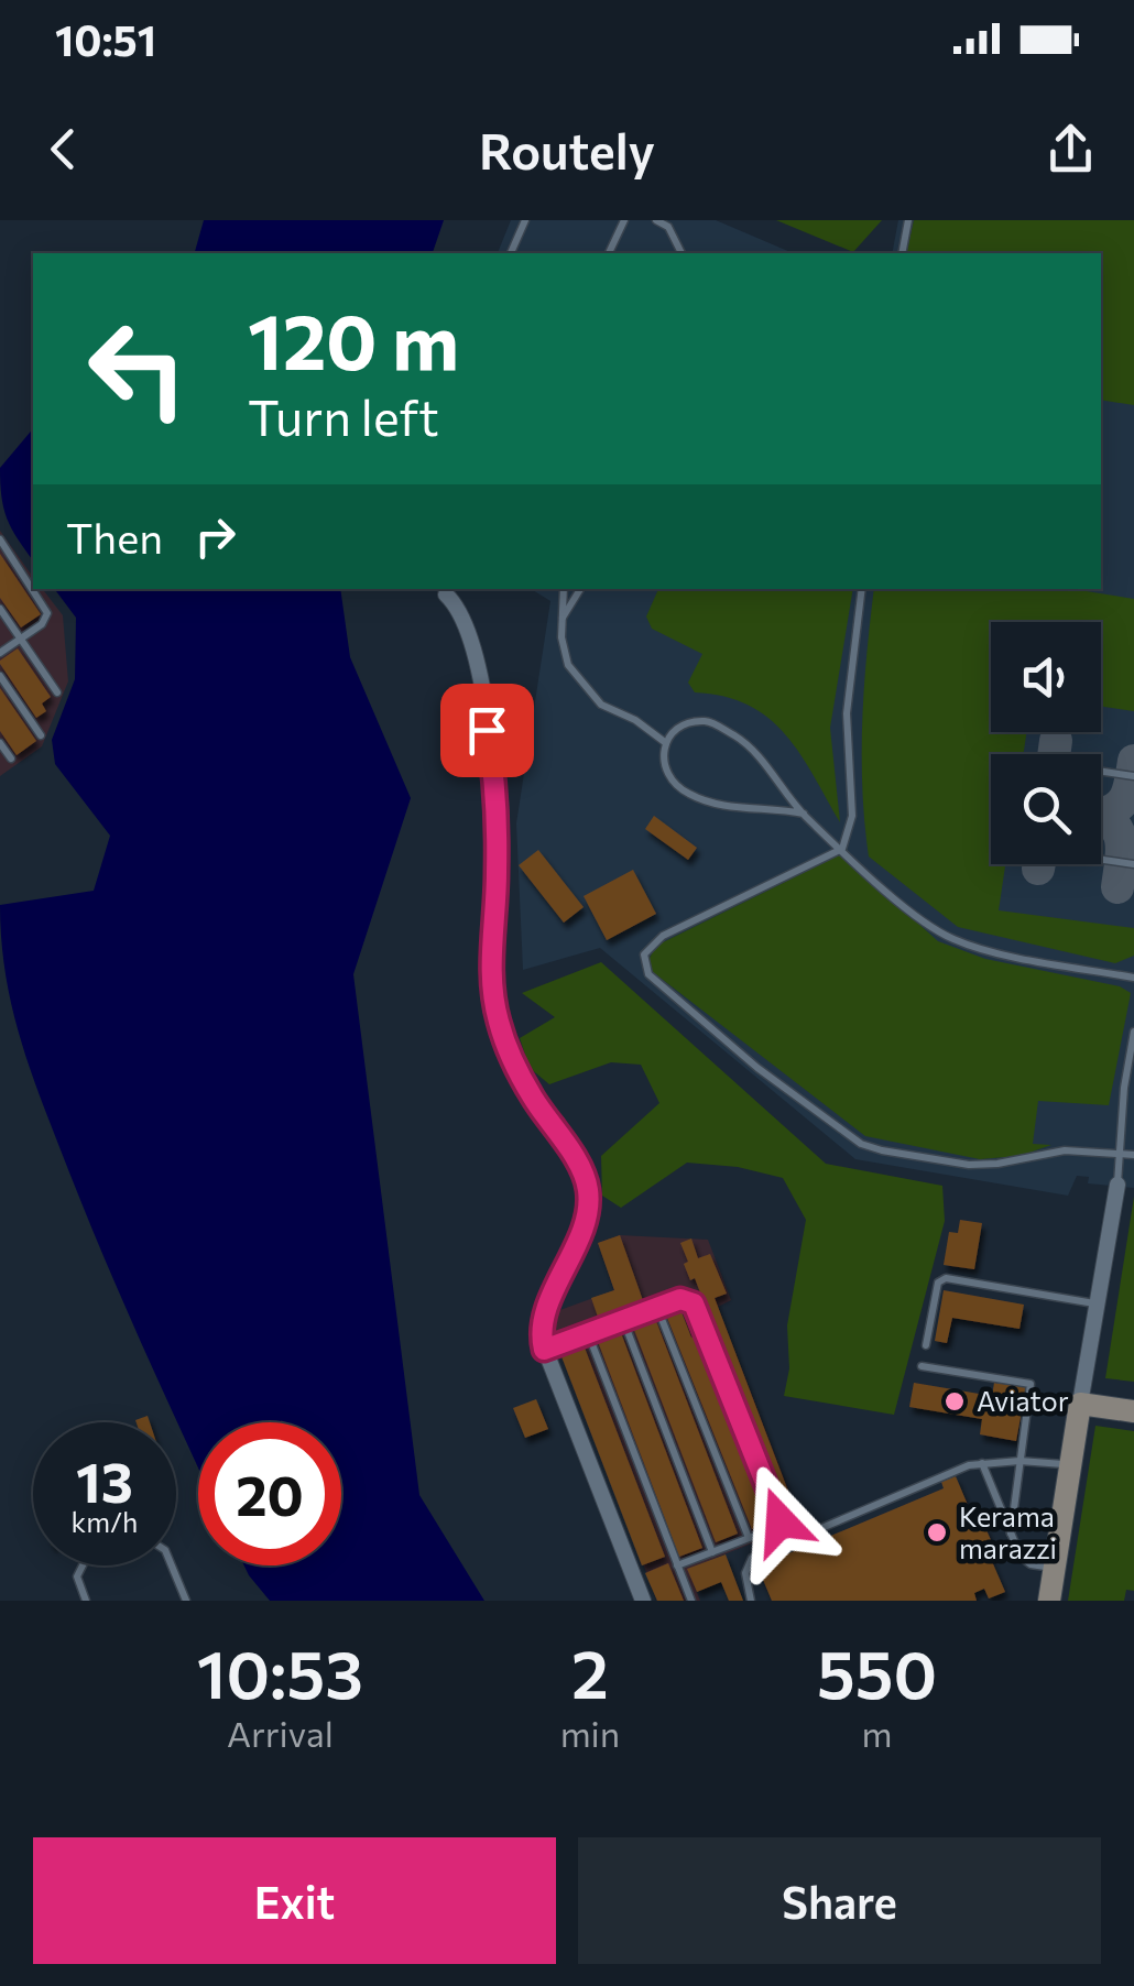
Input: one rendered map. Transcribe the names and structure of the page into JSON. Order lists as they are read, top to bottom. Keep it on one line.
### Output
{"places":["Aviator","Kerama marazzi"],"page":{"status":"10:51","header":"Routely","turn":["120 m","Turn left"],"then":"Then","speed":"13 km/h","limit":"20","eta":["10:53","Arrival","2","min","550","m"],"buttons":["Exit","Share"]}}
